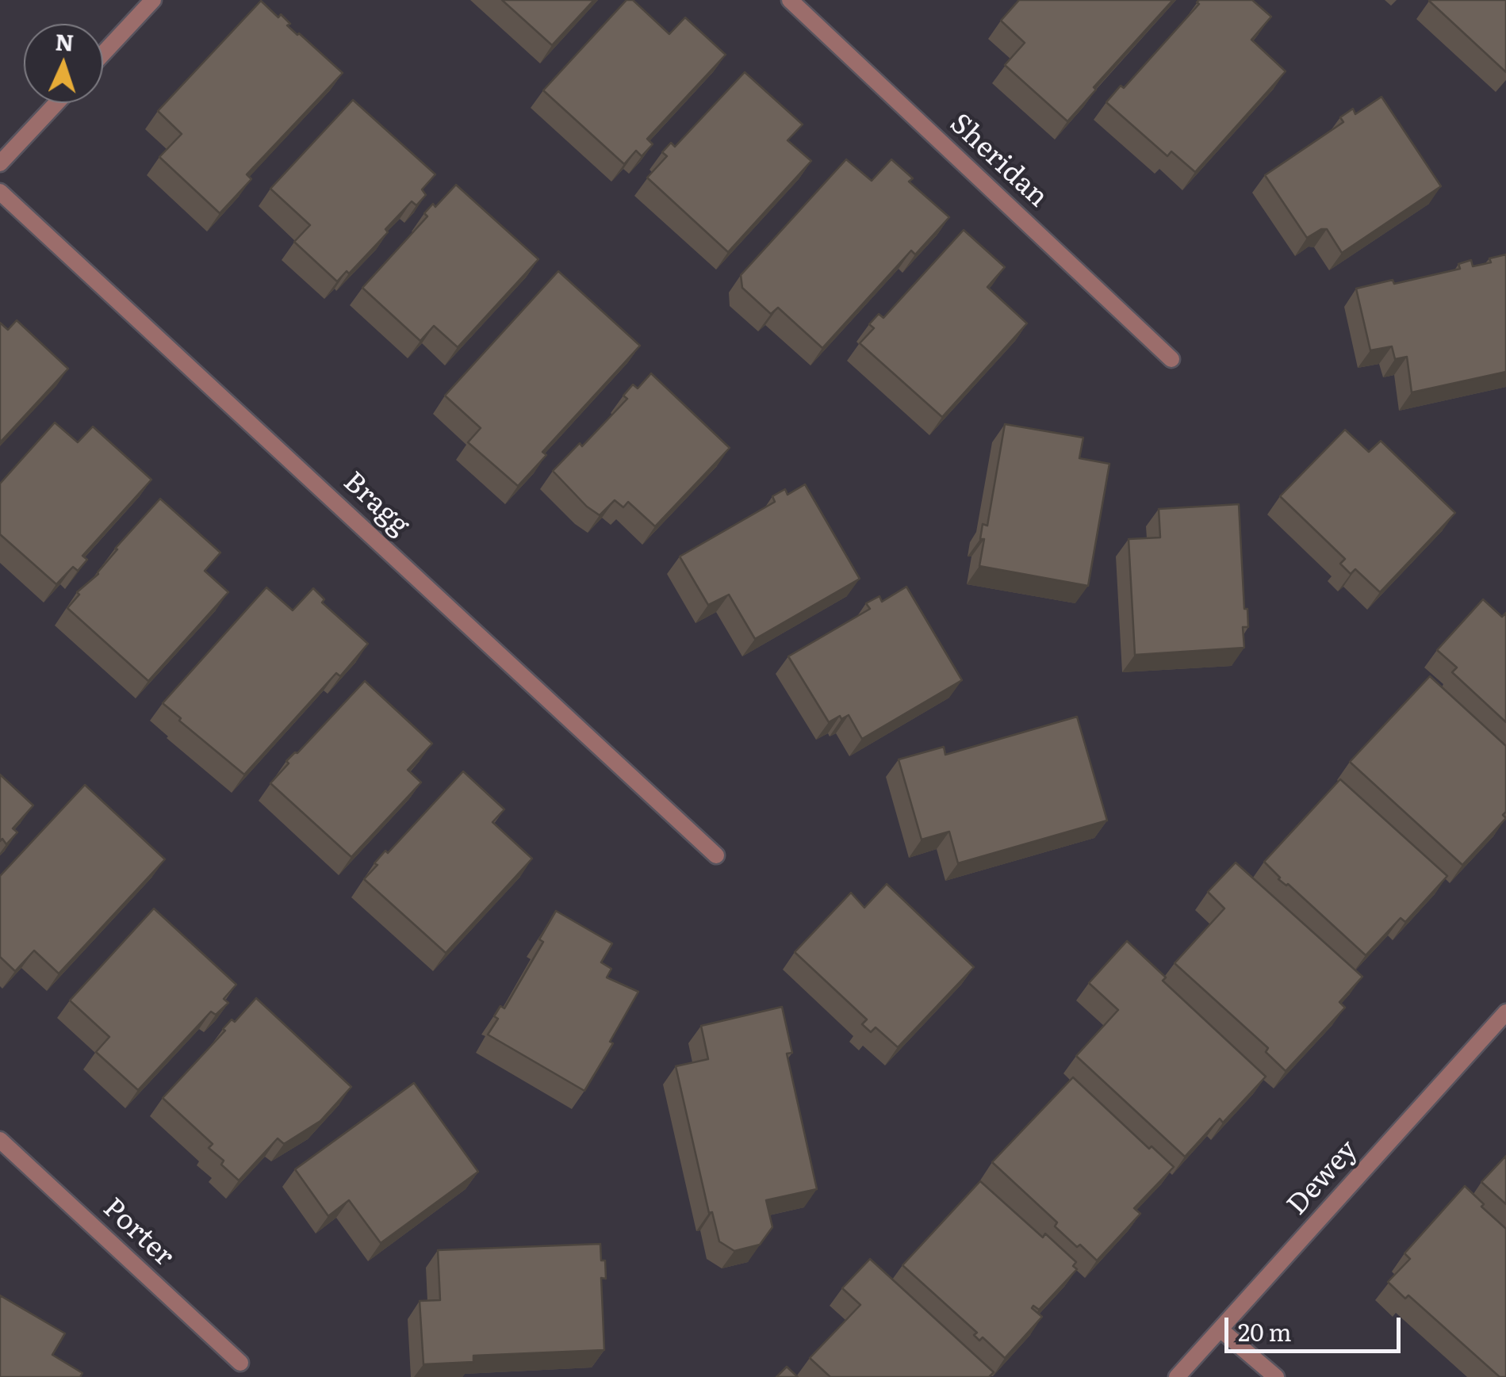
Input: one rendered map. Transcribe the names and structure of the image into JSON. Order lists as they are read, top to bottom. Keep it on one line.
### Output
{"streets":{"street":["Sheridan","Bragg","Dewey","Porter"]},"scale_bar":"20 m","north":"top"}
